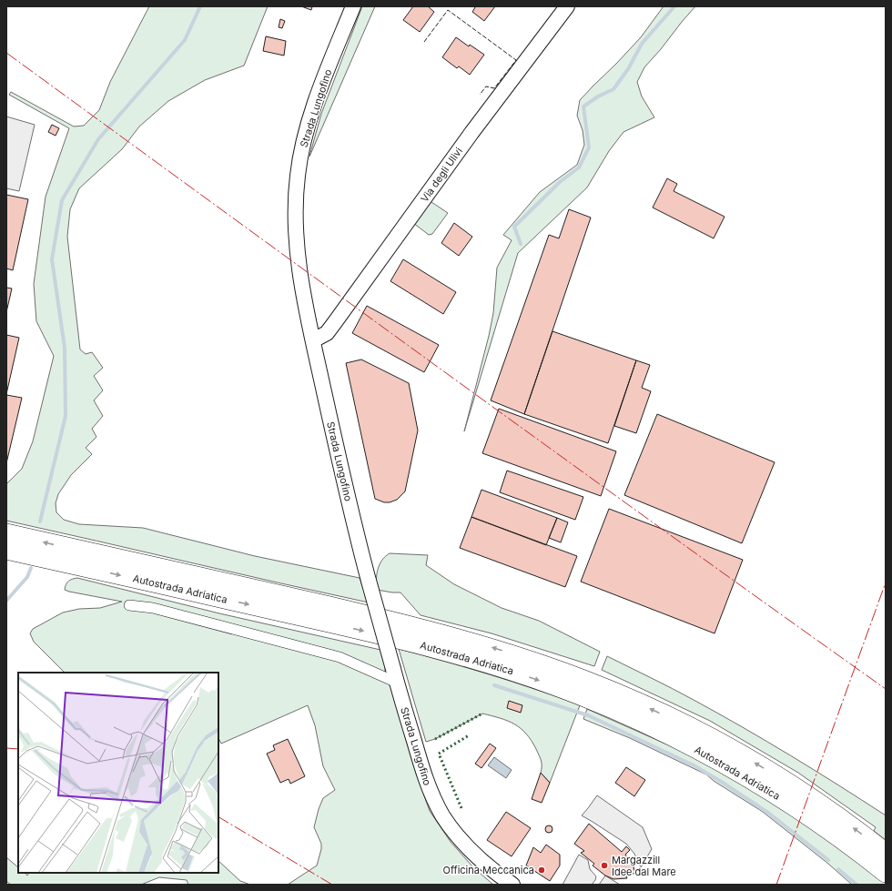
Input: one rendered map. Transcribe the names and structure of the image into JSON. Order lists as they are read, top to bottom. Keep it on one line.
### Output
{"streets":{"highway":["Autostrada Adriatica"],"main road":["Strada Lungofino","Via degli Ulivi"]},"crossings":[["Strada Lungofino","Via degli Ulivi"]],"places":["Margazzill Idee dal Mare","Officina Meccanica"]}
